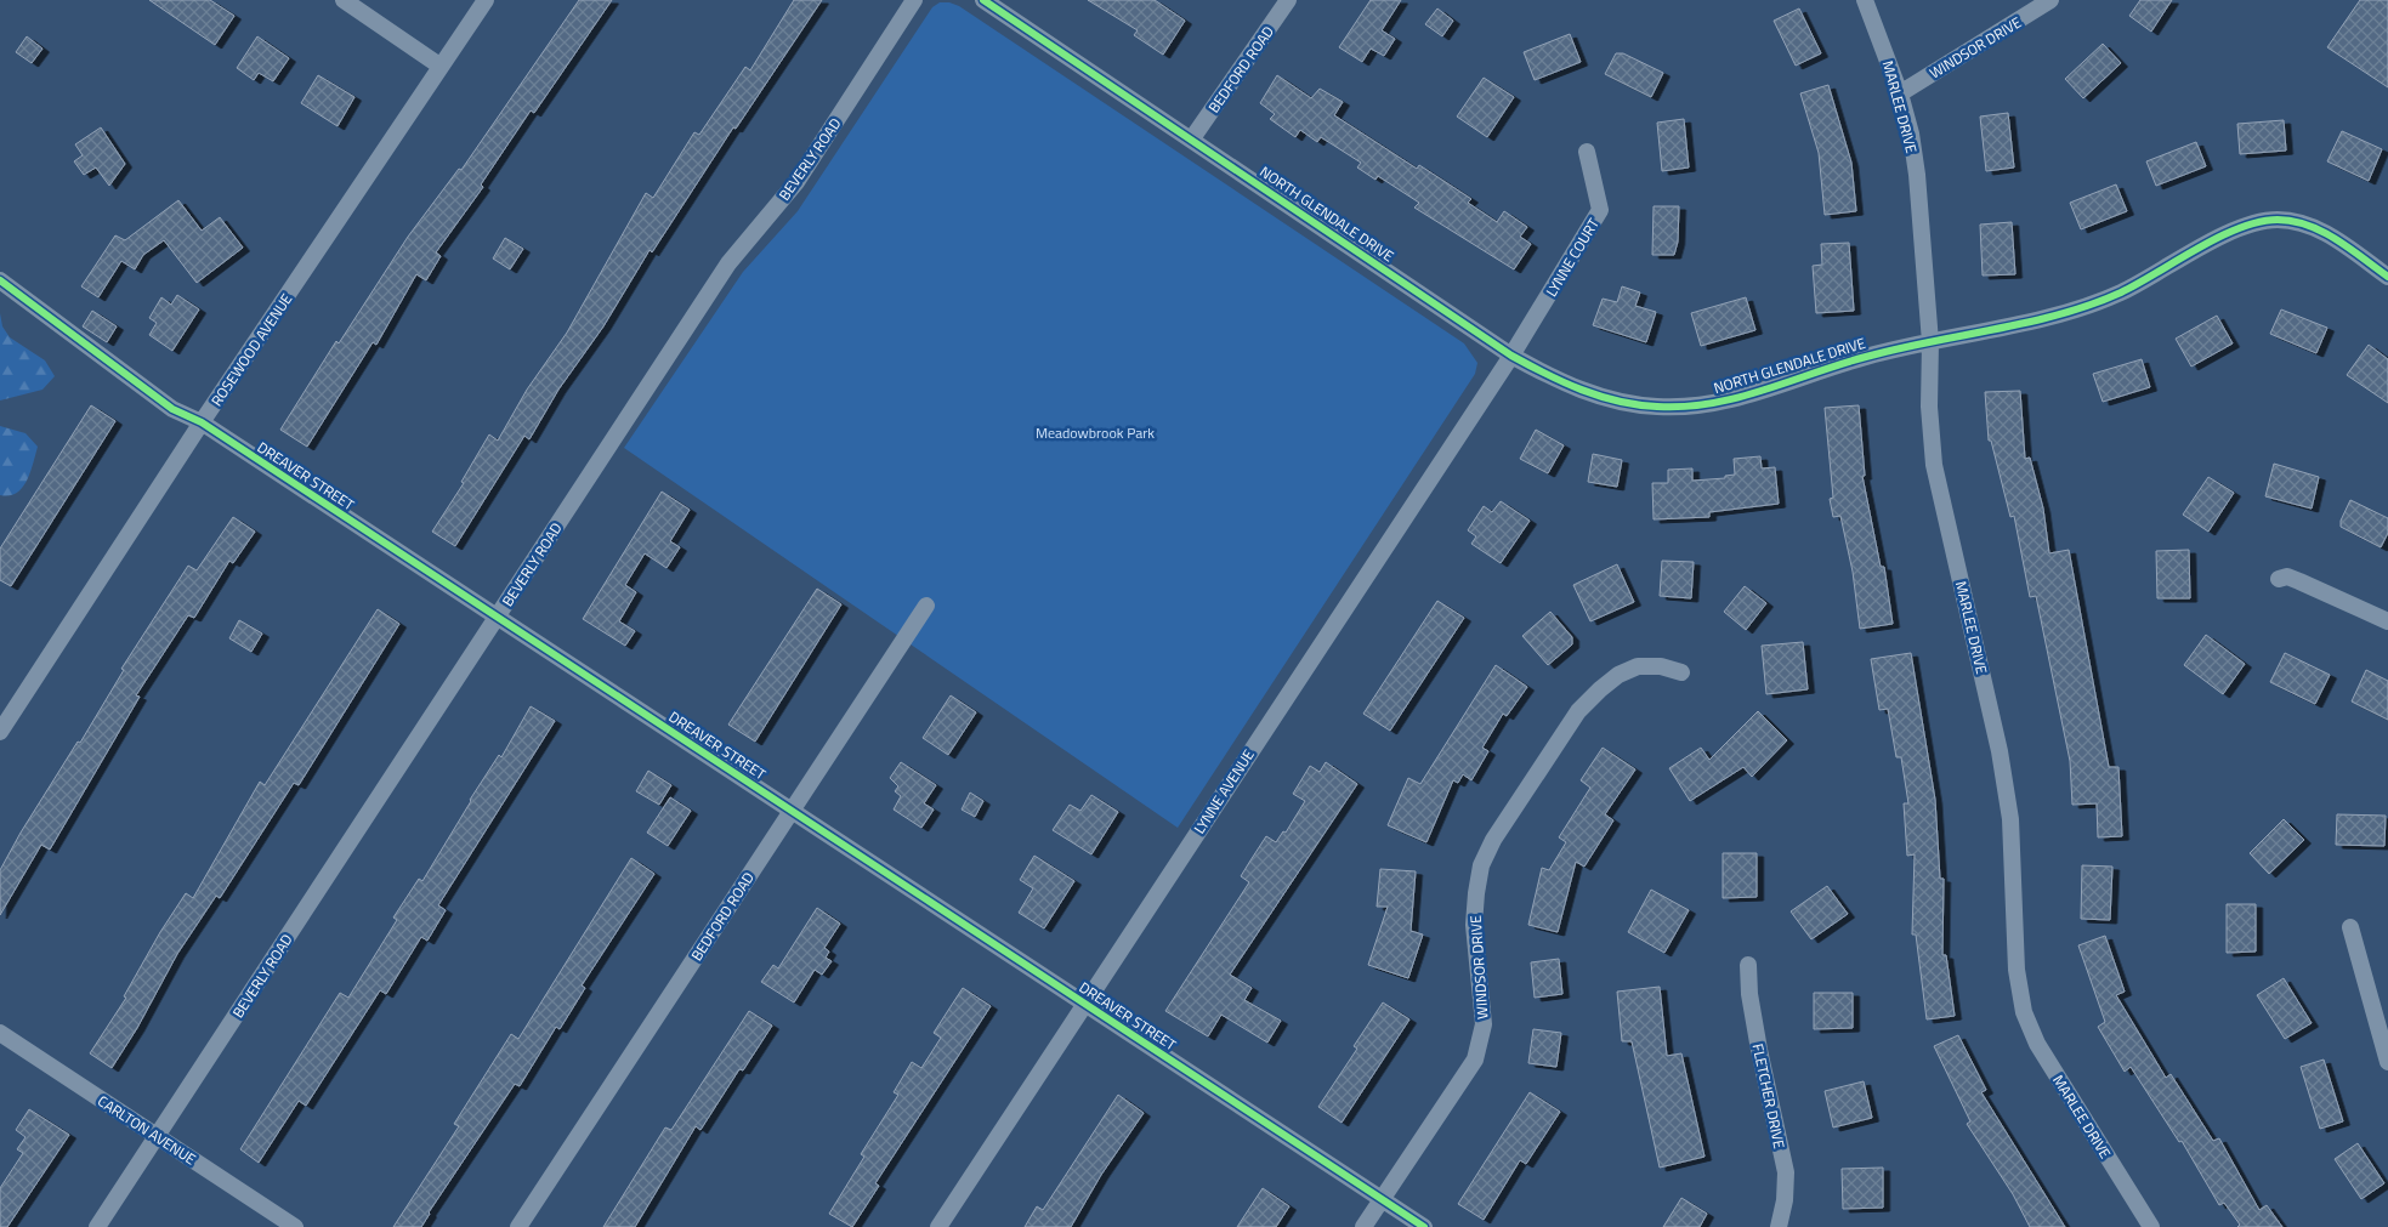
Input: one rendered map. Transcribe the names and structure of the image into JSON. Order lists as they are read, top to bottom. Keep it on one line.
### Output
{"streets":{"street":["WINDSOR DRIVE","BEDFORD ROAD","MARLEE DRIVE","BEVERLY ROAD","NORTH GLENDALE DRIVE","LYNNE COURT","ROSEWOOD AVENUE","DREAVER STREET","LYNNE AVENUE","FLETCHER DRIVE","CARLTON AVENUE"]},"crossings":[["WINDSOR DRIVE","MARLEE DRIVE"],["WINDSOR DRIVE","DREAVER STREET"],["BEDFORD ROAD","NORTH GLENDALE DRIVE"],["BEDFORD ROAD","DREAVER STREET"],["MARLEE DRIVE","NORTH GLENDALE DRIVE"],["BEVERLY ROAD","DREAVER STREET"],["BEVERLY ROAD","CARLTON AVENUE"],["NORTH GLENDALE DRIVE","LYNNE COURT"],["NORTH GLENDALE DRIVE","LYNNE AVENUE"],["LYNNE COURT","LYNNE AVENUE"],["ROSEWOOD AVENUE","DREAVER STREET"],["DREAVER STREET","LYNNE AVENUE"]],"parks":["Meadowbrook Park"]}
